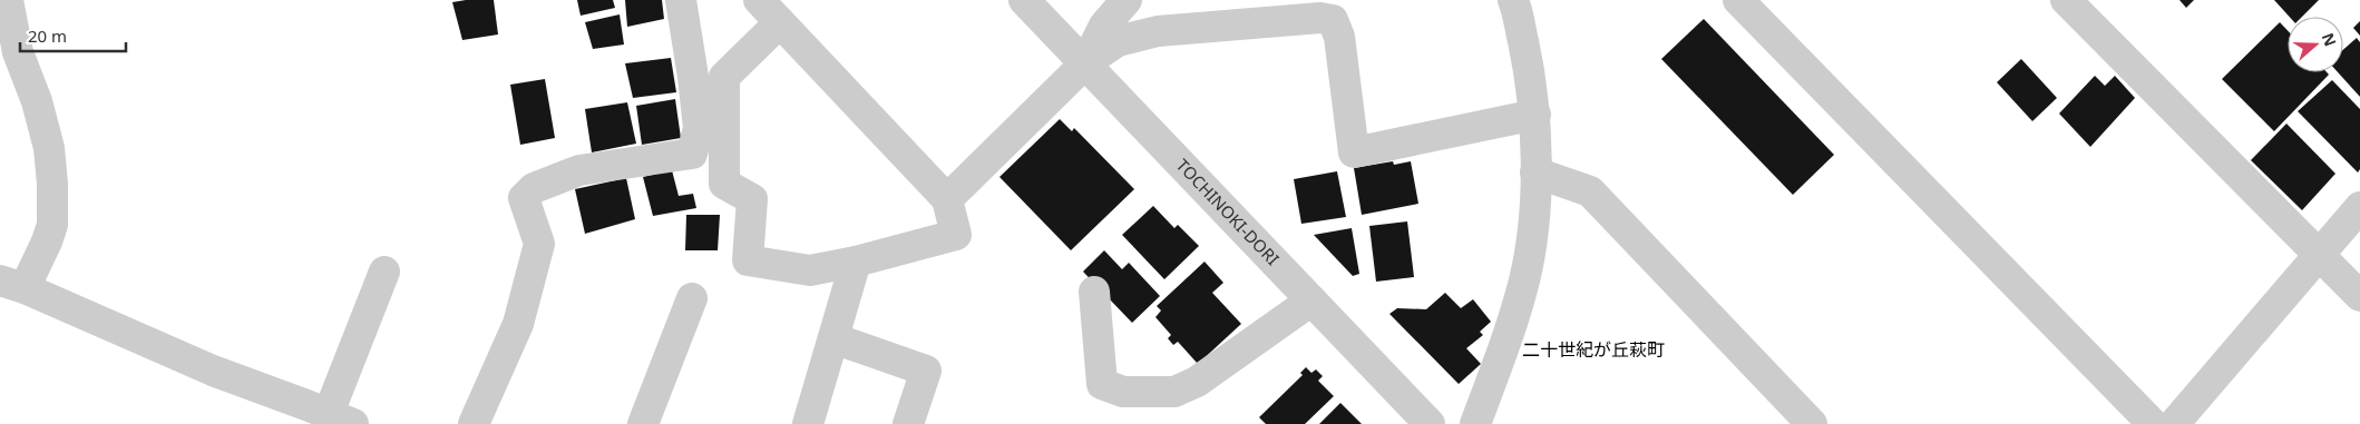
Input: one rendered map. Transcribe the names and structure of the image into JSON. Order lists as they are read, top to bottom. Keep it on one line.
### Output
{"streets":{"street":["TOCHINOKI-DORI"]},"districts":["二十世紀が丘萩町"],"scale_bar":"20 m","north":"right"}
